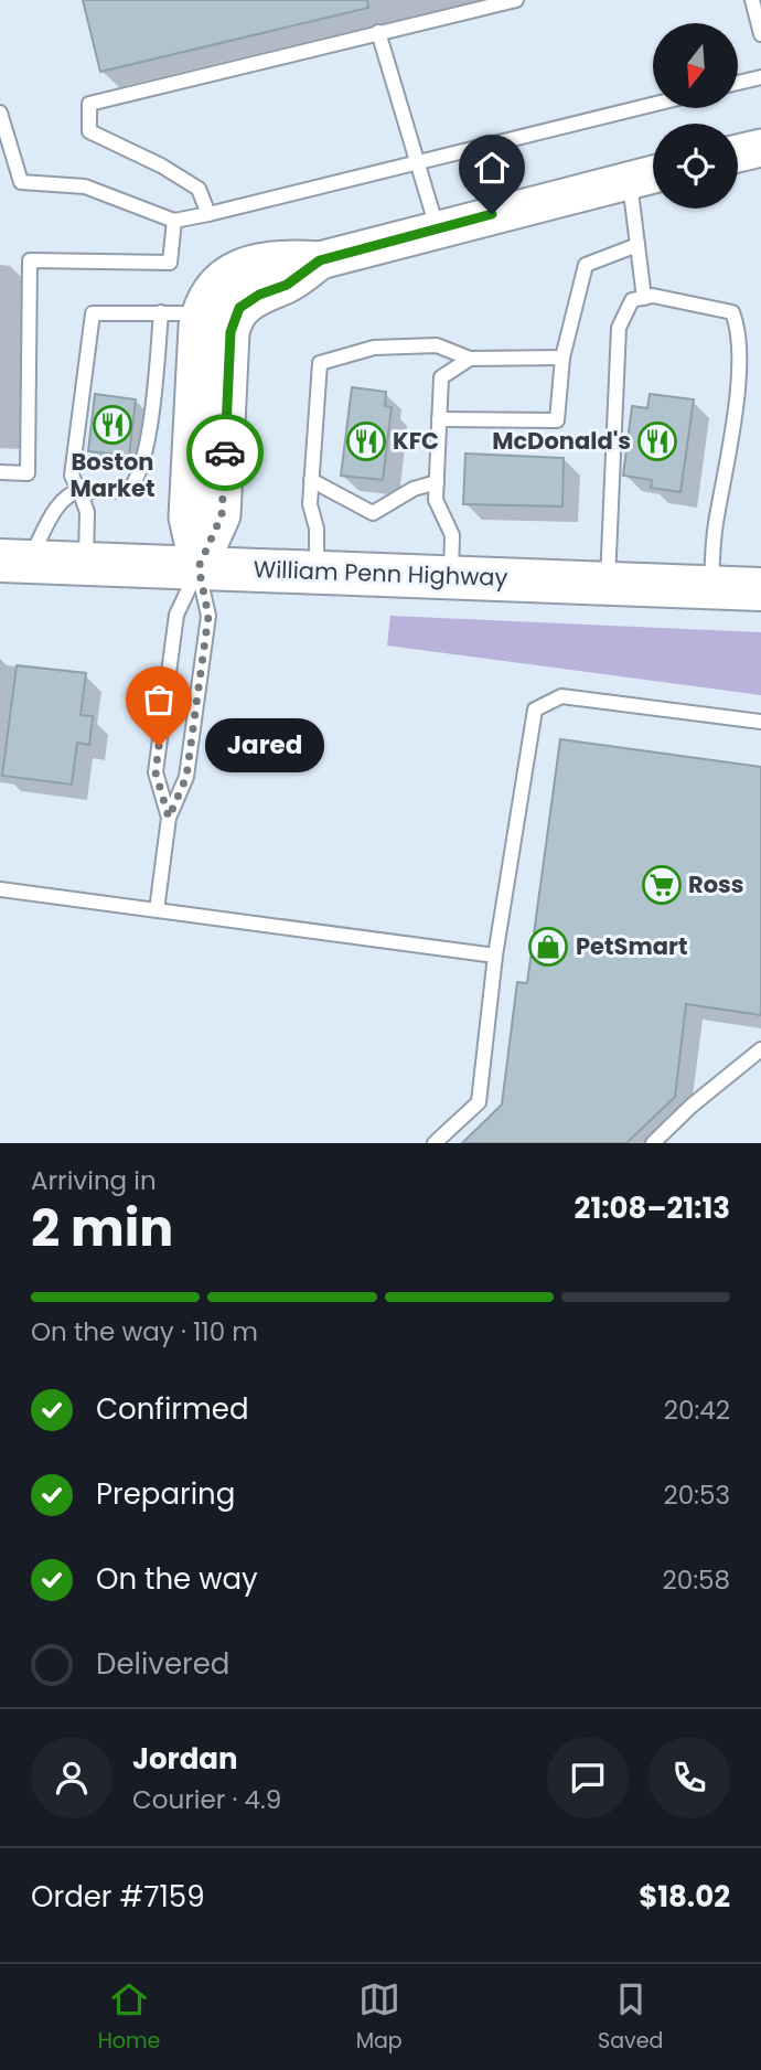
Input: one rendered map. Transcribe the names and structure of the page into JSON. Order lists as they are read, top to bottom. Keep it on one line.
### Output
{"streets":{"highway":["William Penn Highway"]},"places":{"restaurant":["Boston Market","KFC","McDonald's"],"other":["Jared"],"supermarket":["Ross"],"shop":["PetSmart"]},"north":"bottom","page":{"bubble":"Jared","heading":["2 min","Arriving in","21:08–21:13"],"panel":["Jordan","Courier · 4.9","Order #7159","$18.02"],"bar":"On the way · 110 m","list":[["Confirmed","20:42"],["Preparing","20:53"],["On the way","20:58"],"Delivered"],"tabs":["Home","Map","Saved"]}}
